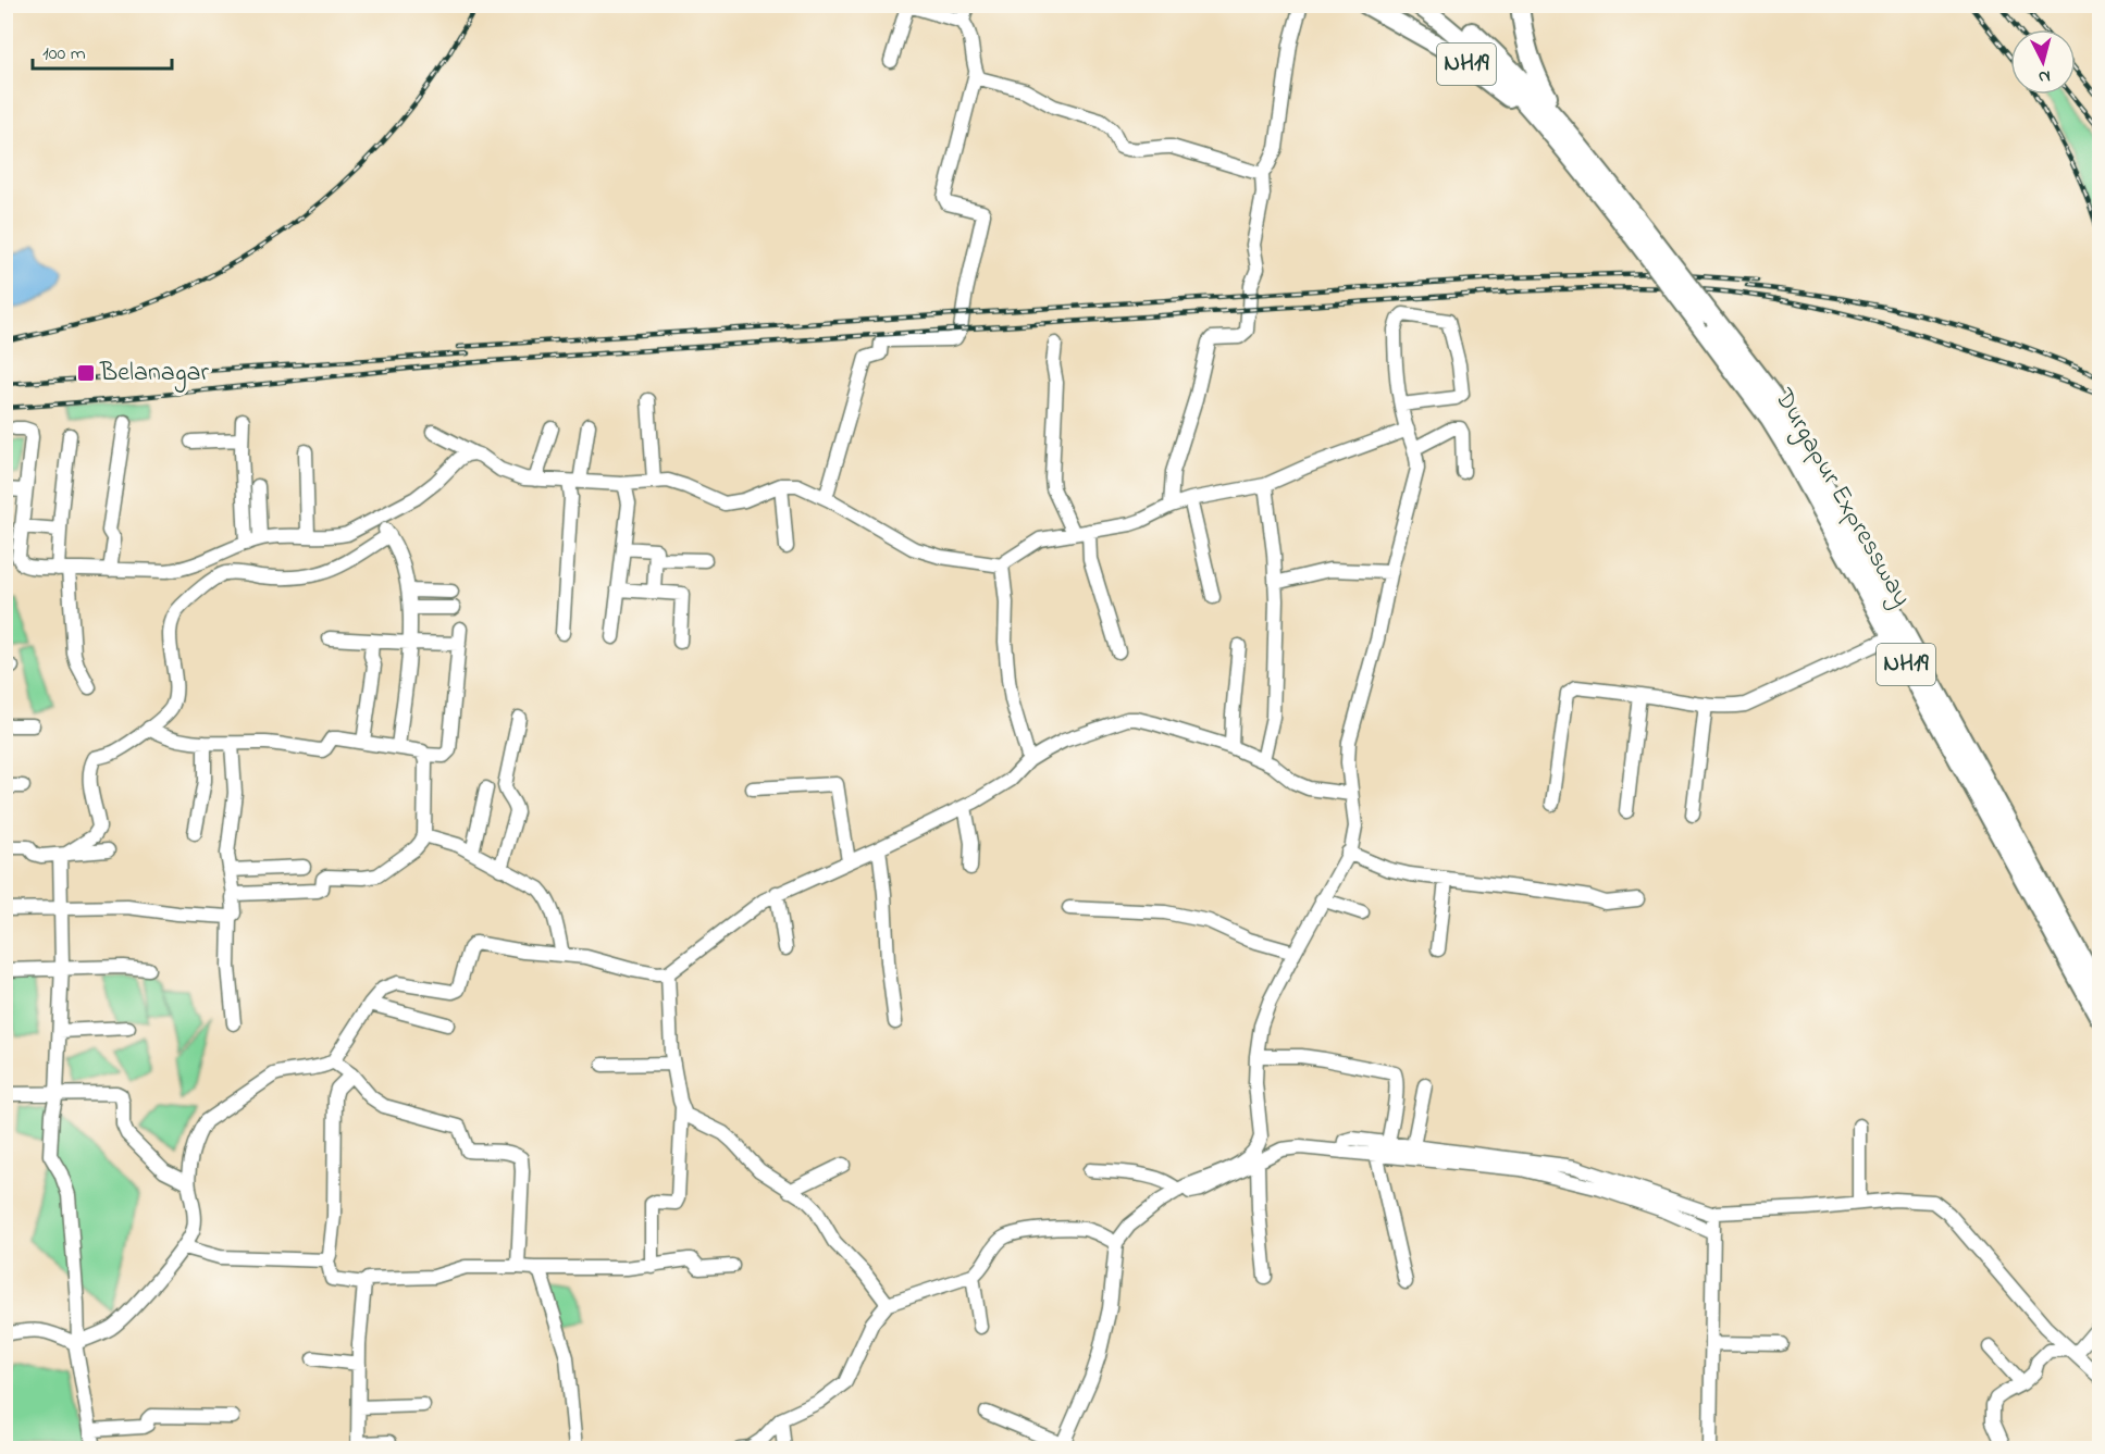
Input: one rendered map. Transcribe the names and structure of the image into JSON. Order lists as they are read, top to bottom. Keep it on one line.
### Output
{"streets":{"highway":["NH19","Durgapur Expressway"]},"crossings":[["NH19","Durgapur Expressway"]],"places":{"transit":["Belanagar"]},"scale_bar":"100 m","north":"bottom"}
